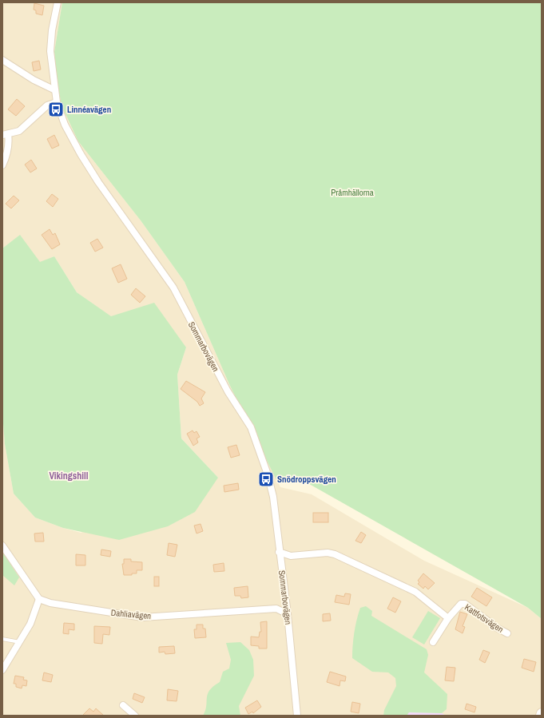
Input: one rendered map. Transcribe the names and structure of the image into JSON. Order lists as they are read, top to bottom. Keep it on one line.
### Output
{"streets":{"street":["Sommarbovägen","Dahliavägen","Kattfotsvägen"]},"crossings":[["Sommarbovägen","Dahliavägen"]],"districts":["Vikingshill"],"parks":["Pråmhällorna"],"places":{"bus stop":["Linnéavägen","Snödroppsvägen"]}}
